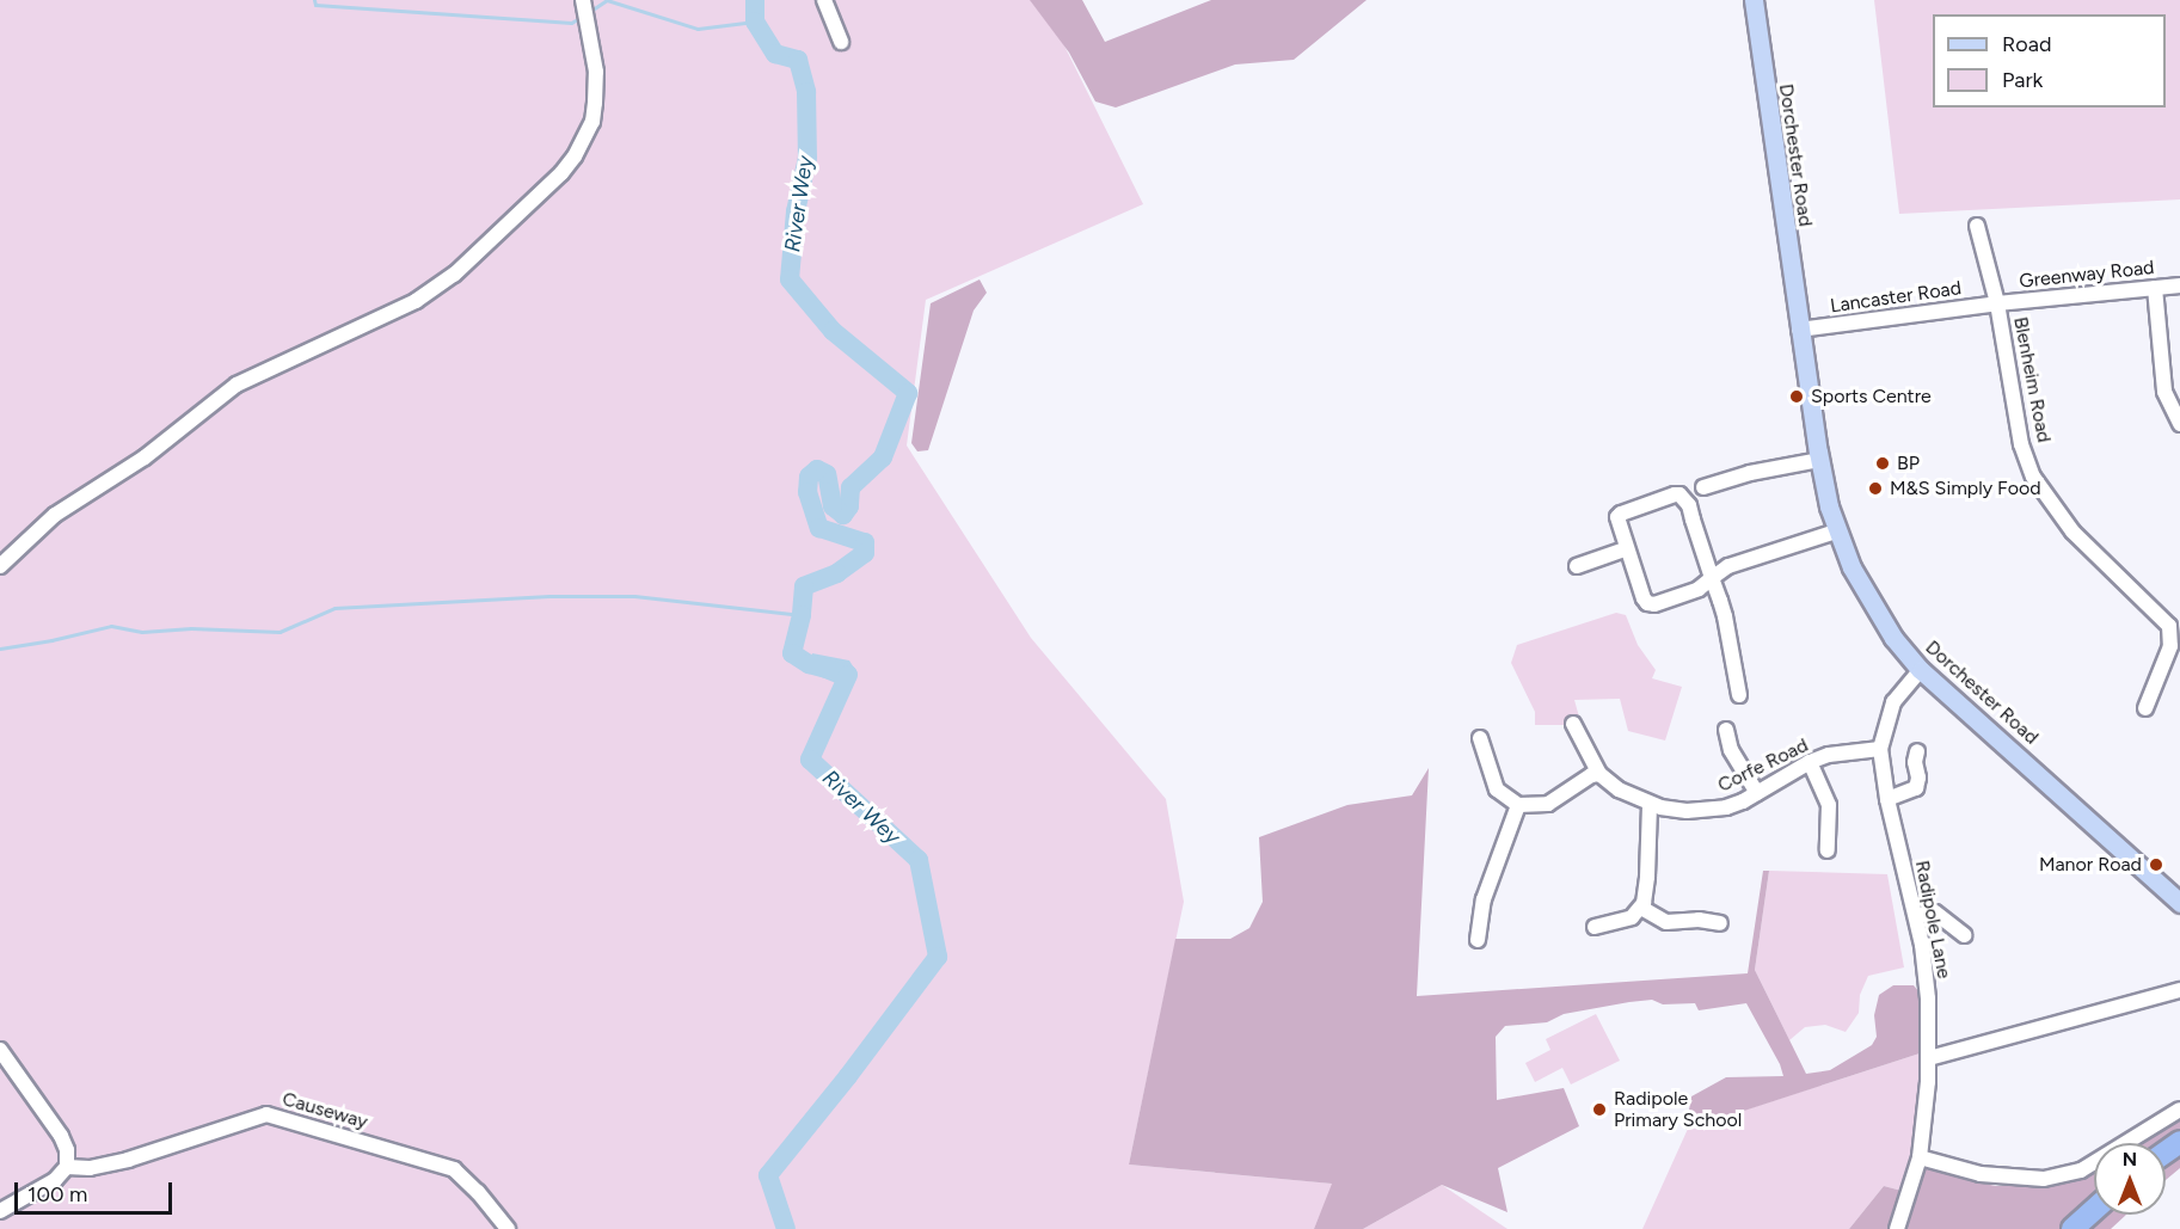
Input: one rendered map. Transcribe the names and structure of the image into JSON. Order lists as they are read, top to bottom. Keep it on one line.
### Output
{"streets":{"main road":["Dorchester Road"],"street":["Greenway Road","Lancaster Road","Blenheim Road","Corfe Road","Radipole Lane","Causeway"]},"crossings":[["Dorchester Road","Lancaster Road"],["Dorchester Road","Radipole Lane"],["Greenway Road","Lancaster Road"],["Greenway Road","Blenheim Road"],["Lancaster Road","Blenheim Road"],["Corfe Road","Radipole Lane"]],"water":["River Wey"],"places":["Sports Centre","BP","M&S Simply Food","Manor Road","Radipole Primary School"],"legend":["Road","Park"],"scale_bar":"100 m","north":"top"}
